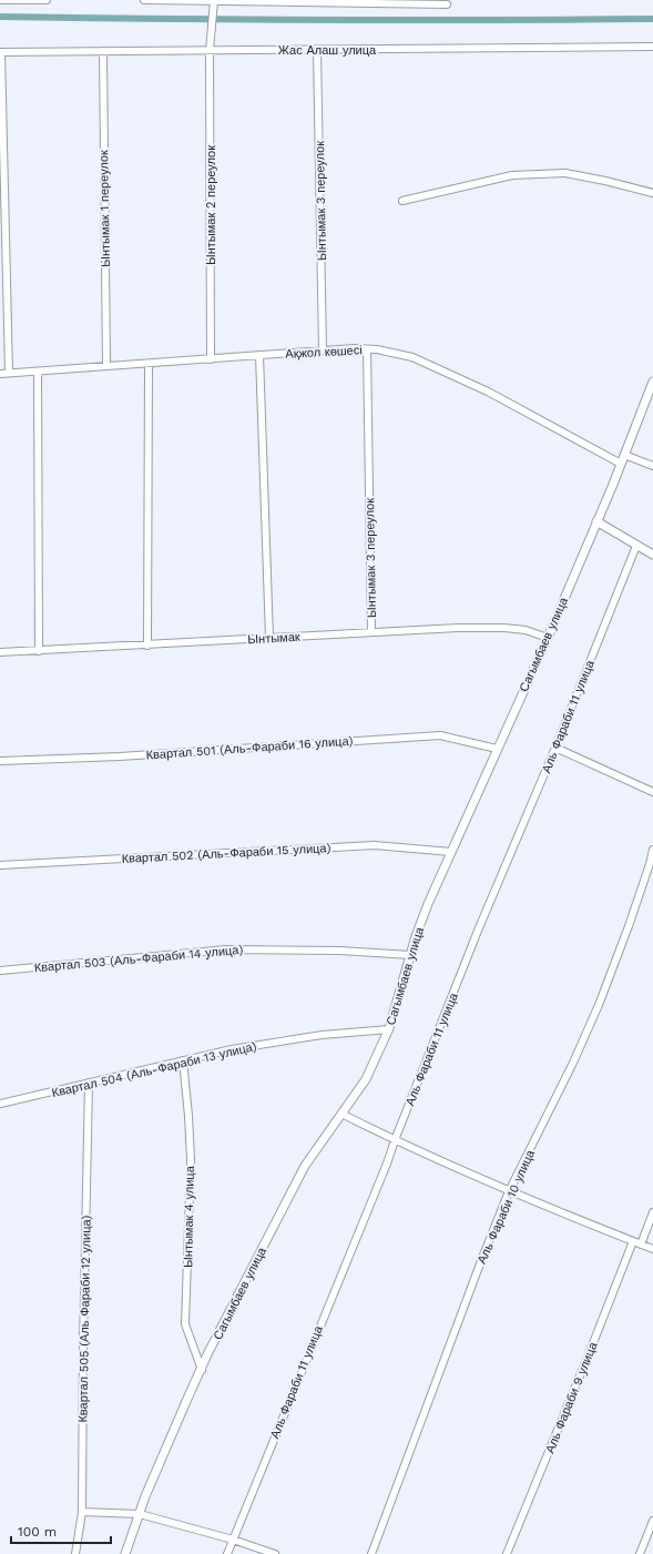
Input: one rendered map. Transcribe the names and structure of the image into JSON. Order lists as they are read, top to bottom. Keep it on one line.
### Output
{"streets":{"street":["Жас Алаш улица","Ынтымак 3 переулок","Ынтымак 2 переулок","Ынтымак 1 переулок","Ақжол көшесі","Ынтымак","Сагымбаев улица","Аль Фараби 11 улица","Квартал 501 (Аль-Фараби 16 улица)","Квартал 502 (Аль-Фараби 15 улица)","Квартал 503 (Аль-Фараби 14 улица)","Квартал 504 (Аль-Фараби 13 улица)","Аль Фараби 10 улица","Ынтымак 4 улица","Квартал 505 (Аль Фараби 12 улица)","Аль Фараби 9 улица"]},"crossings":[["Жас Алаш улица","Ынтымак 3 переулок"],["Жас Алаш улица","Ынтымак 2 переулок"],["Жас Алаш улица","Ынтымак 1 переулок"],["Ынтымак 3 переулок","Ақжол көшесі"],["Ынтымак 3 переулок","Ынтымак"],["Ынтымак 2 переулок","Ақжол көшесі"],["Ынтымак 1 переулок","Ақжол көшесі"],["Ақжол көшесі","Сагымбаев улица"],["Ынтымак","Сагымбаев улица"],["Сагымбаев улица","Квартал 501 (Аль-Фараби 16 улица)"],["Сагымбаев улица","Квартал 502 (Аль-Фараби 15 улица)"],["Сагымбаев улица","Квартал 503 (Аль-Фараби 14 улица)"],["Сагымбаев улица","Квартал 504 (Аль-Фараби 13 улица)"],["Сагымбаев улица","Ынтымак 4 улица"],["Квартал 504 (Аль-Фараби 13 улица)","Ынтымак 4 улица"],["Квартал 504 (Аль-Фараби 13 улица)","Квартал 505 (Аль Фараби 12 улица)"]],"scale_bar":"100 m"}
